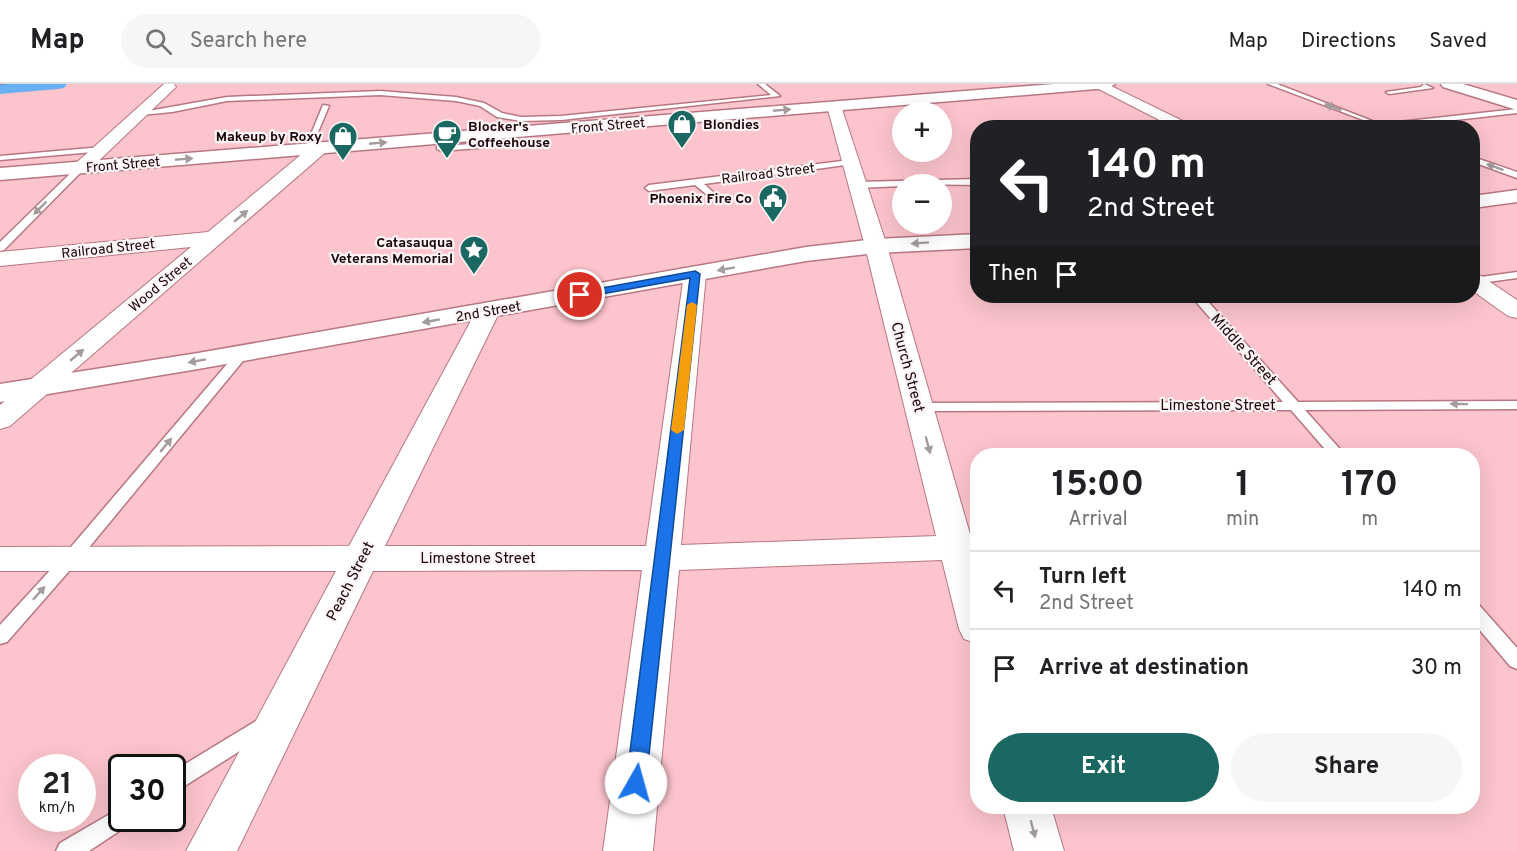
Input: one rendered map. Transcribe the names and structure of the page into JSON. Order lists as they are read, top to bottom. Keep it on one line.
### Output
{"streets":{"main road":["Front Street","2nd Street"],"street":["Railroad Street","Wood Street","Church Street","Limestone Street","Peach Street"],"lane":["Middle Street"]},"crossings":[["Front Street","Wood Street"],["Front Street","Church Street"],["Railroad Street","Wood Street"],["Railroad Street","Church Street"],["Wood Street","2nd Street"],["2nd Street","Church Street"],["2nd Street","Peach Street"],["Middle Street","Limestone Street"],["Church Street","Limestone Street"],["Limestone Street","Peach Street"]],"one_way":["Front Street","2nd Street"],"places":{"shop":["Blondies","Makeup by Roxy"],"cafe":["Blocker's Coffeehouse"],"public building":["Phoenix Fire Co"],"place":["Catasauqua Veterans Memorial"]},"page":{"header":"Map","search":"Search here","nav":["Map","Directions","Saved"],"map_buttons":["+","−"],"turn":["140 m","2nd Street"],"then":"Then","eta":["15:00","Arrival","1","min","170","m"],"list":[{"name":"Turn left","note":"2nd Street","value":"140 m"},{"name":"Arrive at destination","value":"30 m"}],"buttons":["Exit","Share"],"speed":"21 km/h","limit":"30"}}
